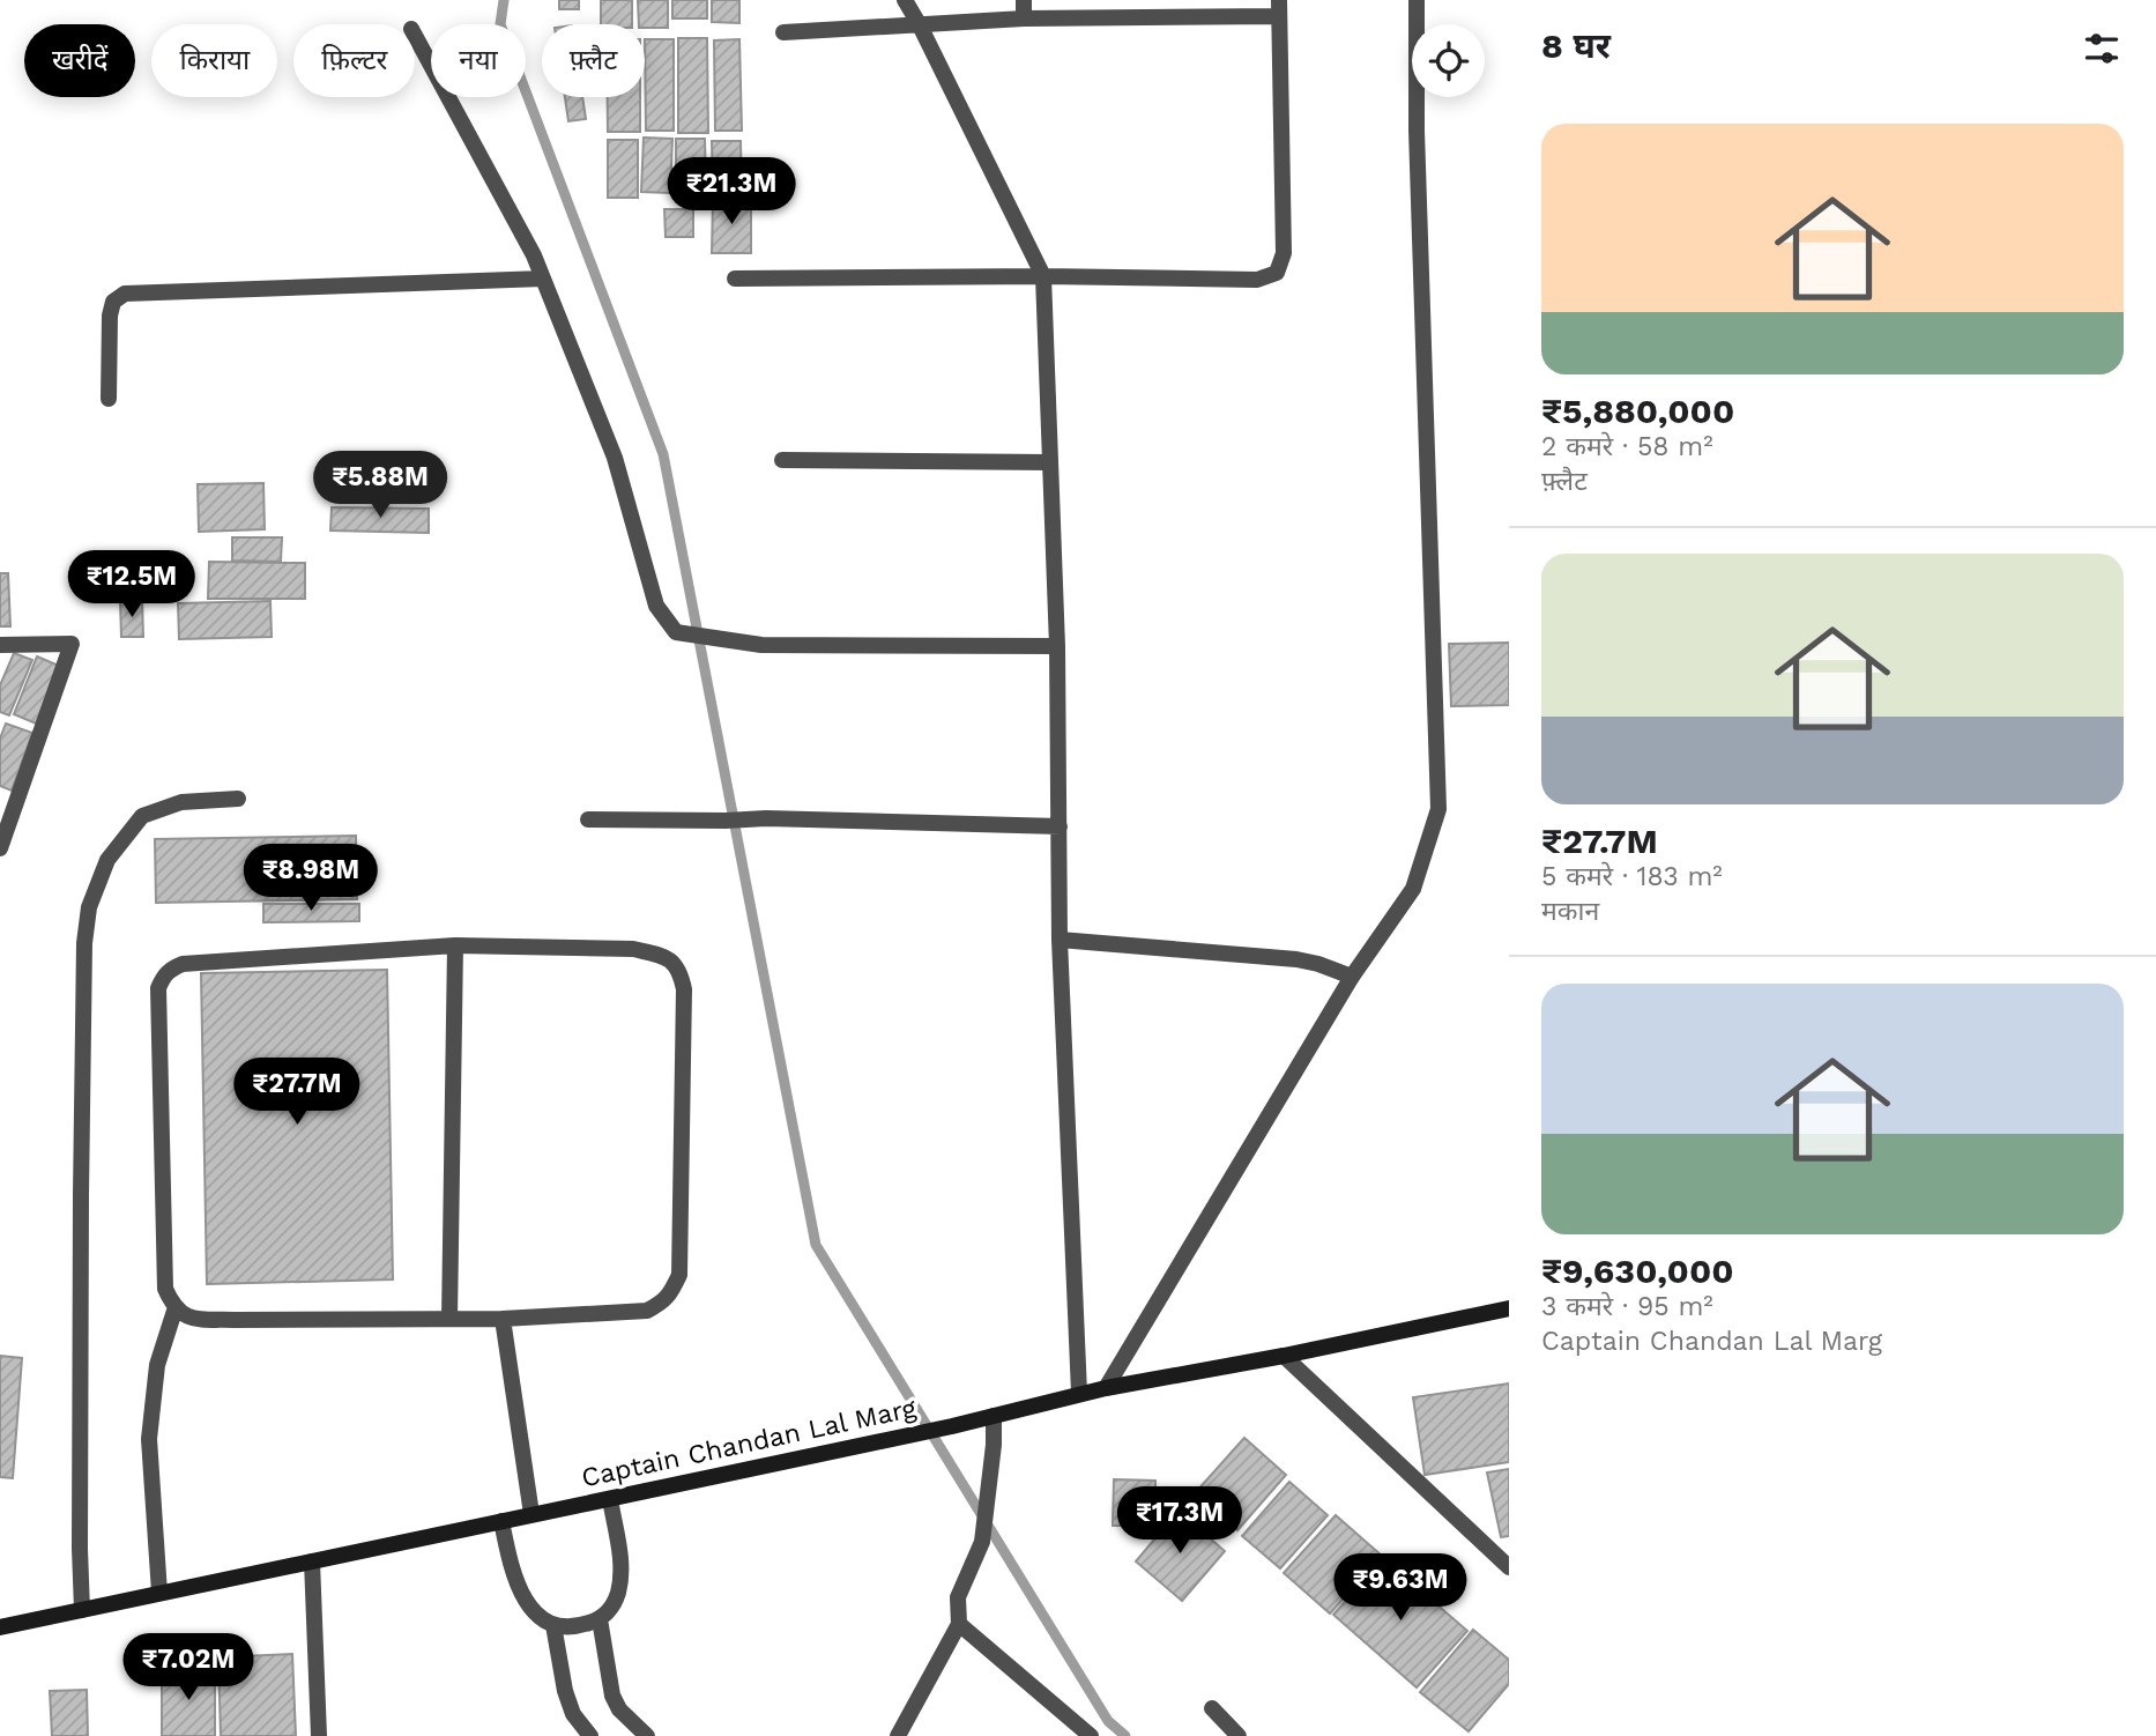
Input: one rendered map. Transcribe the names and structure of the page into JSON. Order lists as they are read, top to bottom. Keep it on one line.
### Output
{"streets":{"street":["Captain Chandan Lal Marg"]},"page":{"heading":"8 घर","chip":["खरीदें","किराया","फ़िल्टर","नया","फ़्लैट"],"list":[{"name":"₹5,880,000","note":"2 कमरे · 58 m² · फ़्लैट"},{"name":"₹27.7M","note":"5 कमरे · 183 m² · मकान"},{"name":"₹9,630,000","note":"3 कमरे · 95 m² · Captain Chandan Lal Marg"}],"price":["₹21.3M","₹5.88M","₹12.5M","₹8.98M","₹27.7M","₹17.3M","₹9.63M","₹7.02M"]}}
